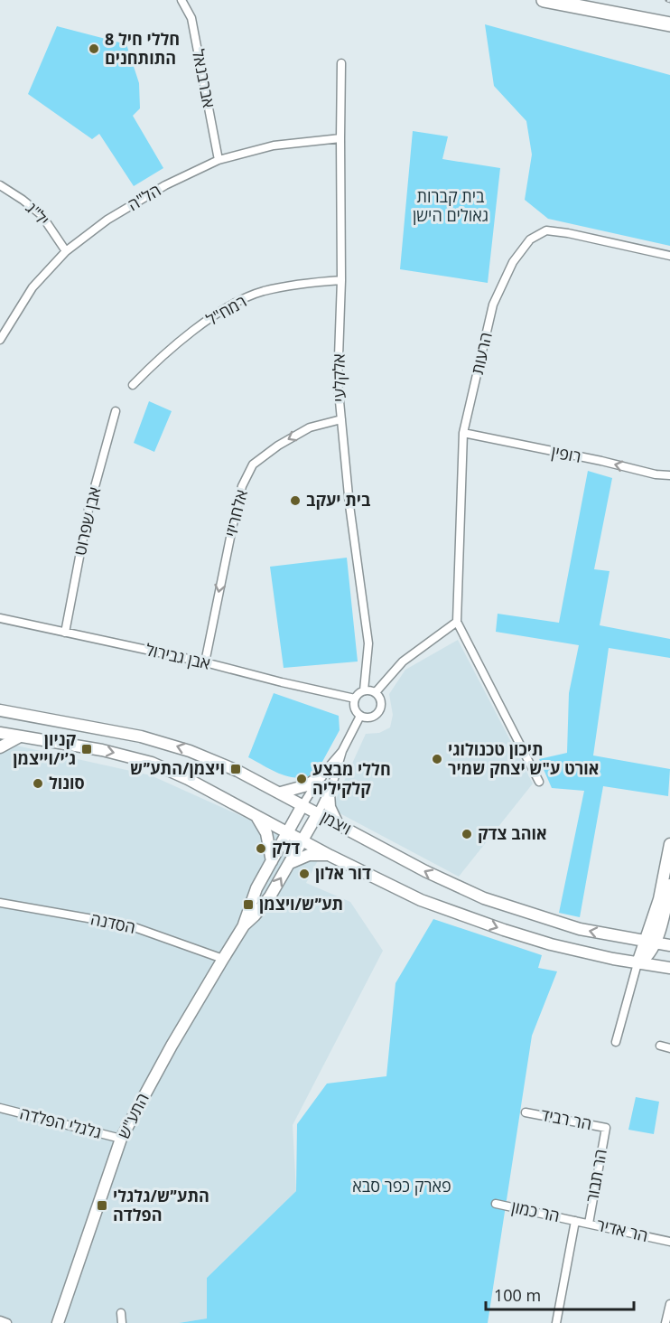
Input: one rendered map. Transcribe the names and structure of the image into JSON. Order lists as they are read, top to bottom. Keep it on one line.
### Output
{"streets":{"main road":["ויצמן","התע\"ש"],"street":["אברבנאל","הל\"ה","יל\"ג","רמח\"ל","הרעות","אלקלעי","רופין","אלחריזי","אבן שפרוט","אבן גבירול","הסדנה","הר רביד","גלגלי הפלדה","הר תבור","הר כמון","הר אדיר"]},"crossings":[["אברבנאל","הל\"ה"],["הל\"ה","יל\"ג"],["הל\"ה","אלקלעי"],["רמח\"ל","אלקלעי"],["הרעות","רופין"],["אלקלעי","אלחריזי"],["אלקלעי","אבן גבירול"],["אלחריזי","אבן גבירול"],["אבן שפרוט","אבן גבירול"],["ויצמן","התע\"ש"],["הסדנה","התע\"ש"],["התע\"ש","גלגלי הפלדה"],["הר רביד","הר תבור"],["הר תבור","הר כמון"],["הר תבור","הר אדיר"],["הר כמון","הר אדיר"]],"one_way":["רופין","אלחריזי"],"parks":["בית קברות גאולים הישן","פארק כפר סבא"],"places":{"other":["8 חללי חיל התותחנים","בית יעקב","תיכון טכנולוגי אורט ע\"ש יצחק שמיר","חללי מבצע קלקיליה","סונול","אוהב צדק","דלק","דור אלון"],"transit":["קניון ג׳י/וייצמן","ויצמן/התע״ש","תע״ש/ויצמן","התע״ש/גלגלי הפלדה"]},"scale_bar":"100 m"}
